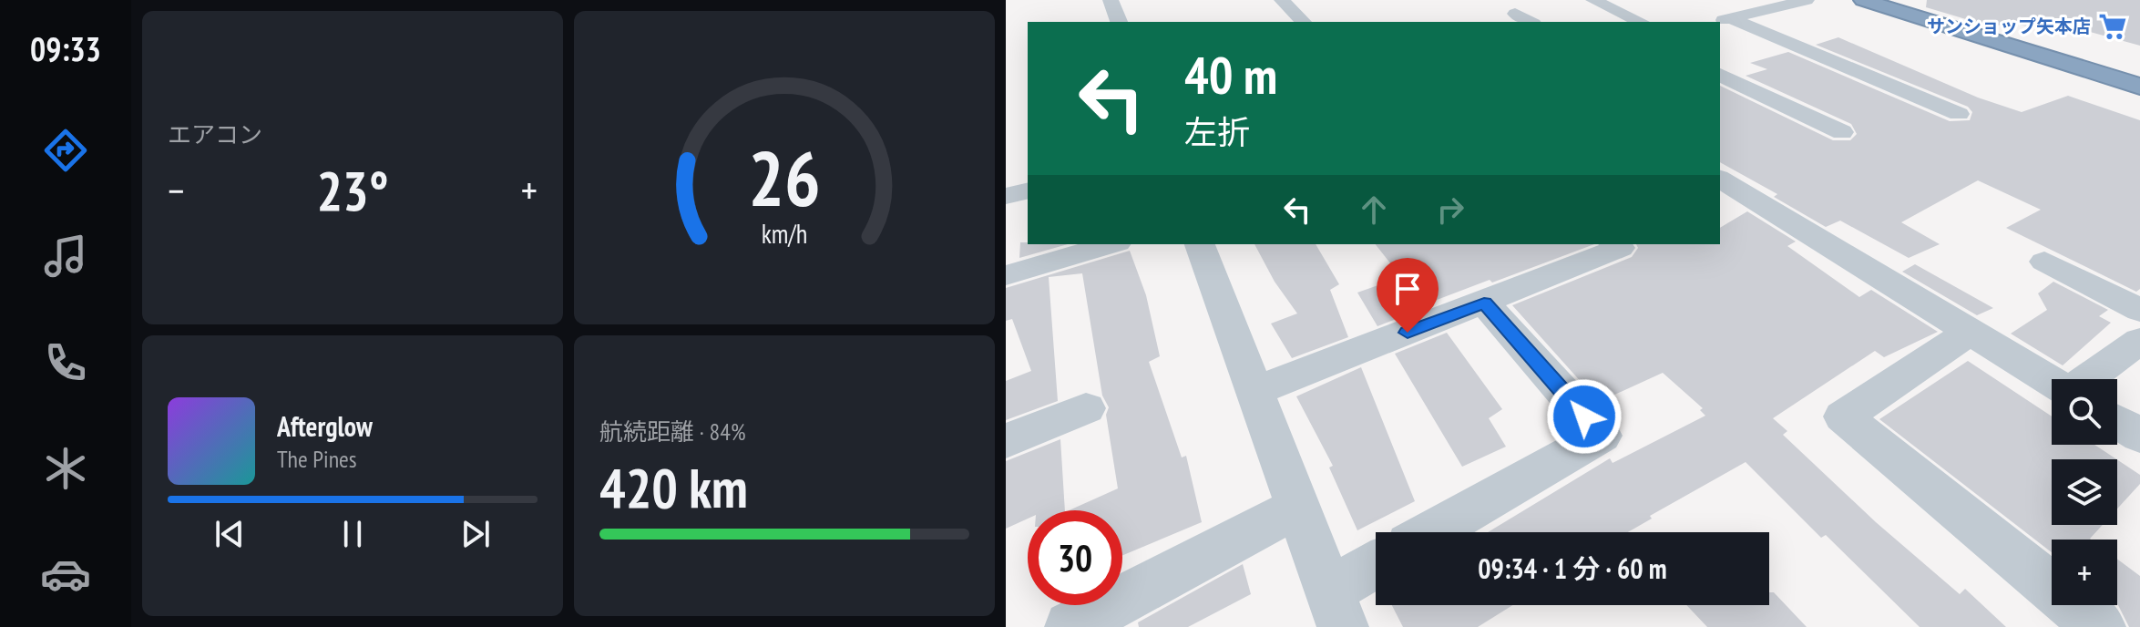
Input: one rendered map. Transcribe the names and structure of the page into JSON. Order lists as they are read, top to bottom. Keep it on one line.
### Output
{"places":{"supermarket":["サンショップ矢本店"]},"page":{"tabs":"09:33","tile":["エアコン",["航続距離 · 84%","420 km"]],"turn":["40 m","左折"],"heat":["−","23°","+"],"map_buttons":"+","song":["Afterglow","The Pines"],"limit":"30","trip":"09:34 · 1 分 · 60 m","gauge":["26","km/h"]}}
